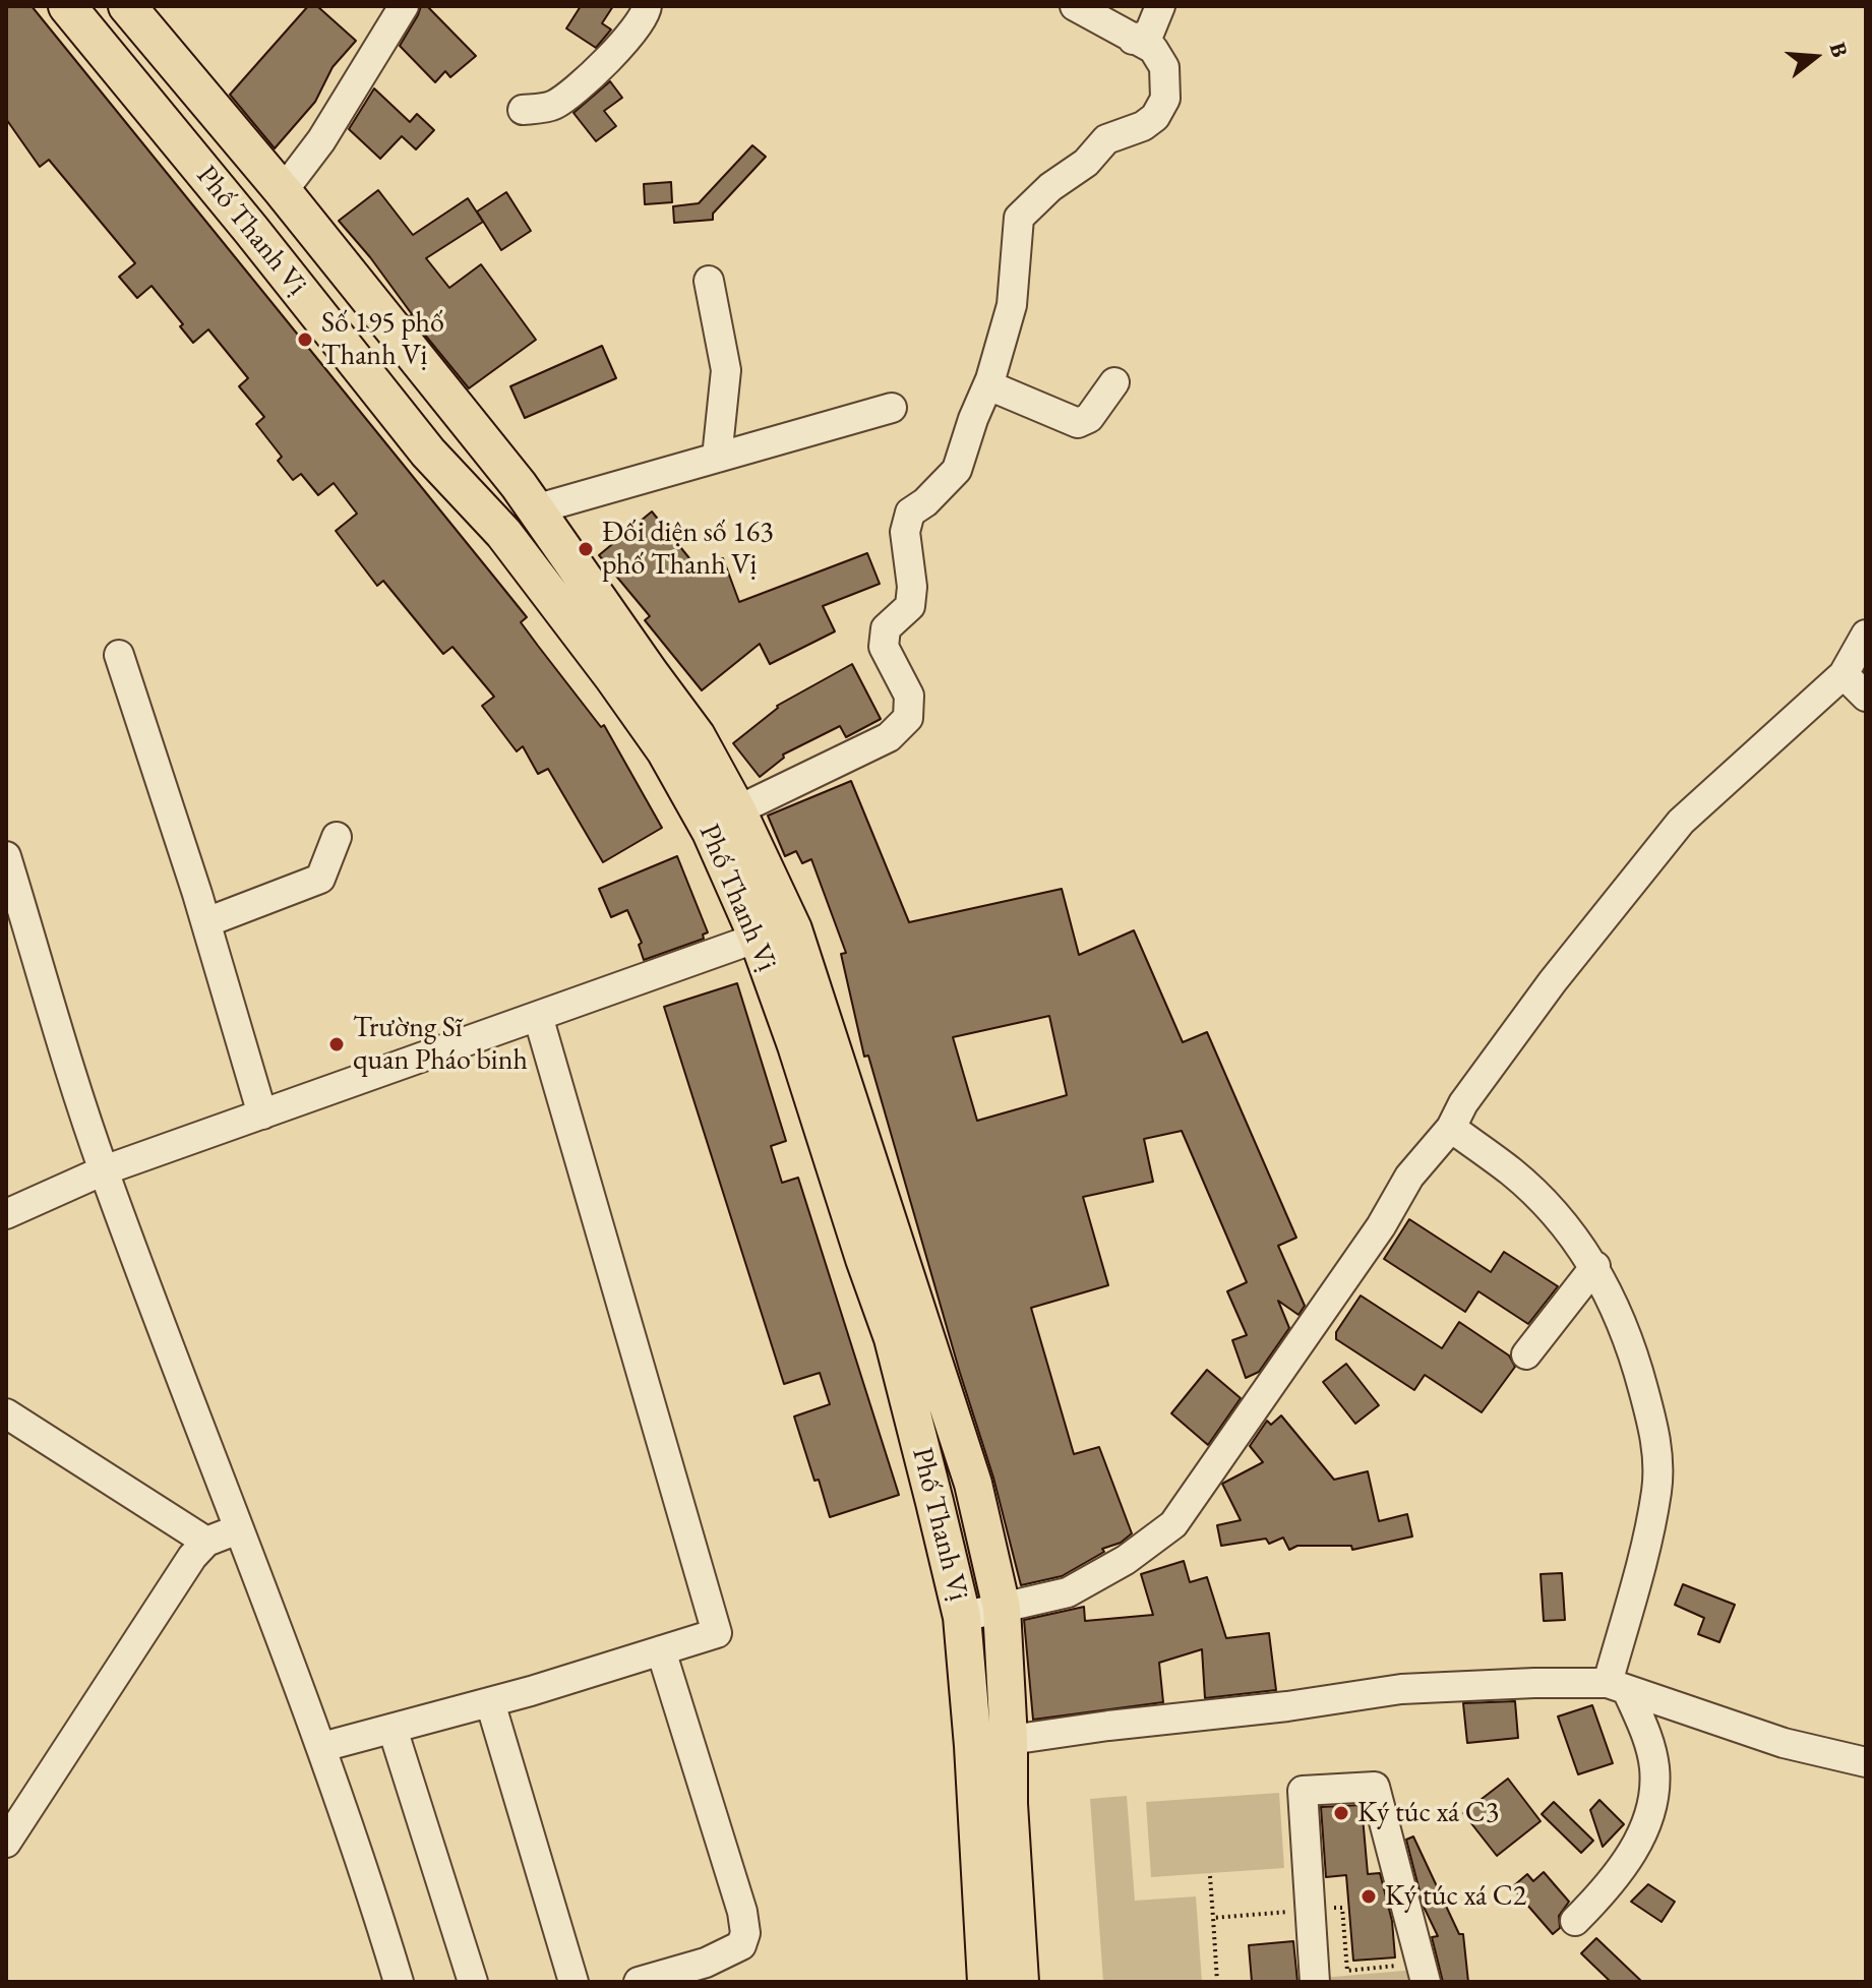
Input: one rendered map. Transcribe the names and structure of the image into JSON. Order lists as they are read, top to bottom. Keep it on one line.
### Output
{"streets":{"main road":["Phố Thanh Vị"]},"places":["Số 195 phố Thanh Vị","Đối diện số 163 phố Thanh Vị","Trường Sĩ quan Pháo binh","Ký túc xá C3","Ký túc xá C2"],"north":"right"}
